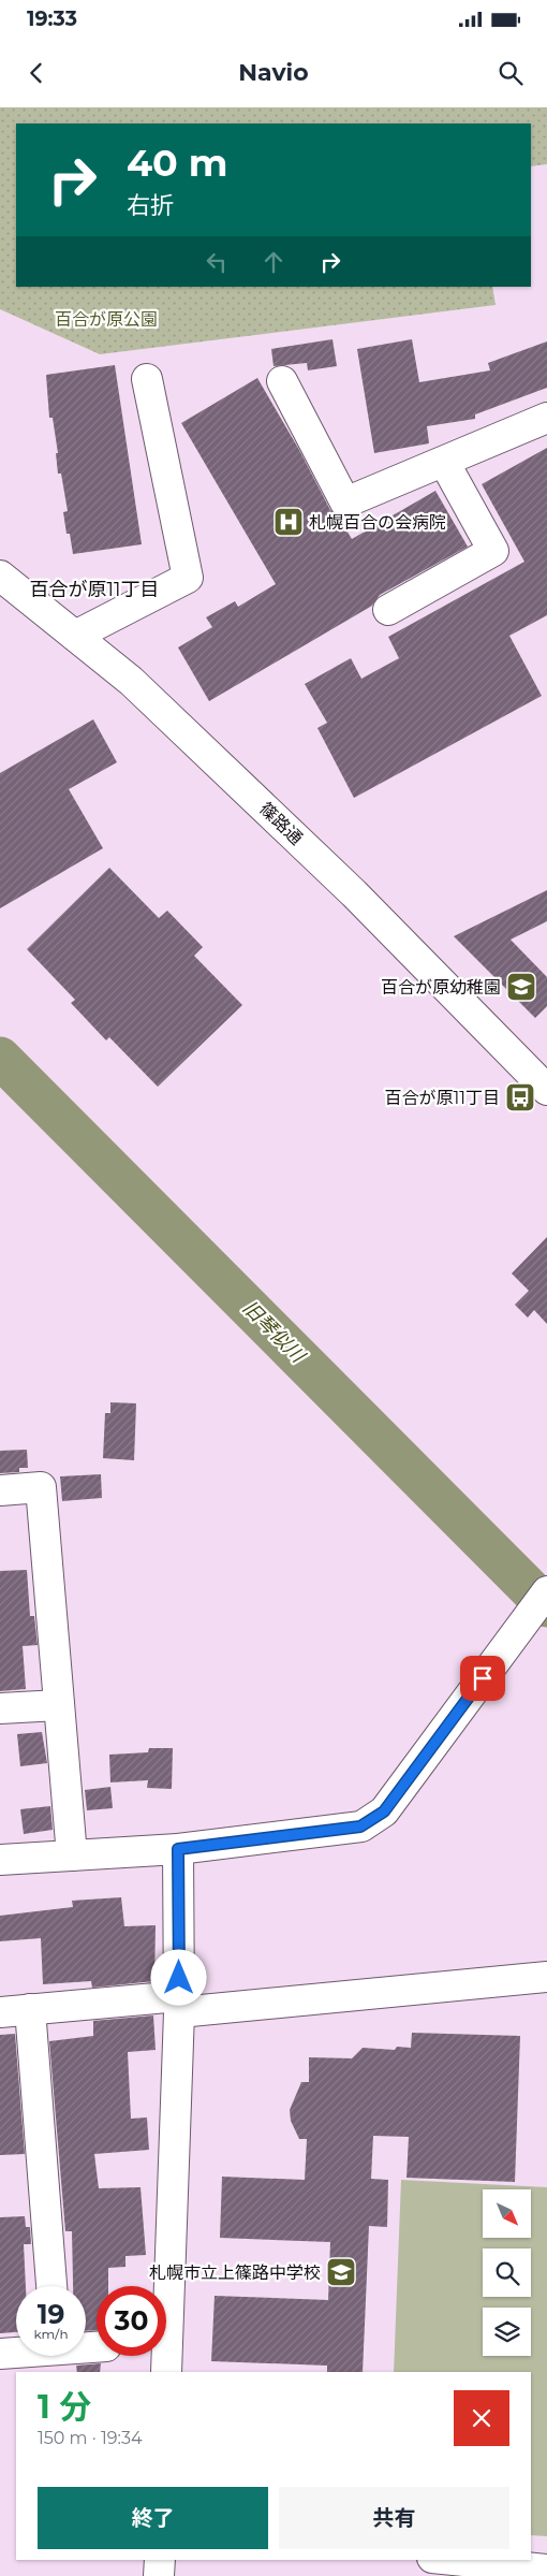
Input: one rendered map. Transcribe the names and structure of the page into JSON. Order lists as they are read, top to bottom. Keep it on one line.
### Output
{"streets":{"street":["篠路通"]},"districts":["百合が原11丁目"],"water":["旧琴似川"],"parks":["百合が原公園"],"places":{"hospital":["札幌百合の会病院"],"school or university":["百合が原幼稚園","札幌市立上篠路中学校"],"bus stop":["百合が原11丁目"]},"north":"bottom right","page":{"status":"19:33","header":"Navio","turn":["40 m","右折"],"speed":"19 km/h","limit":"30","heading":["1 分","150 m · 19:34"],"buttons":["終了","共有"]}}
